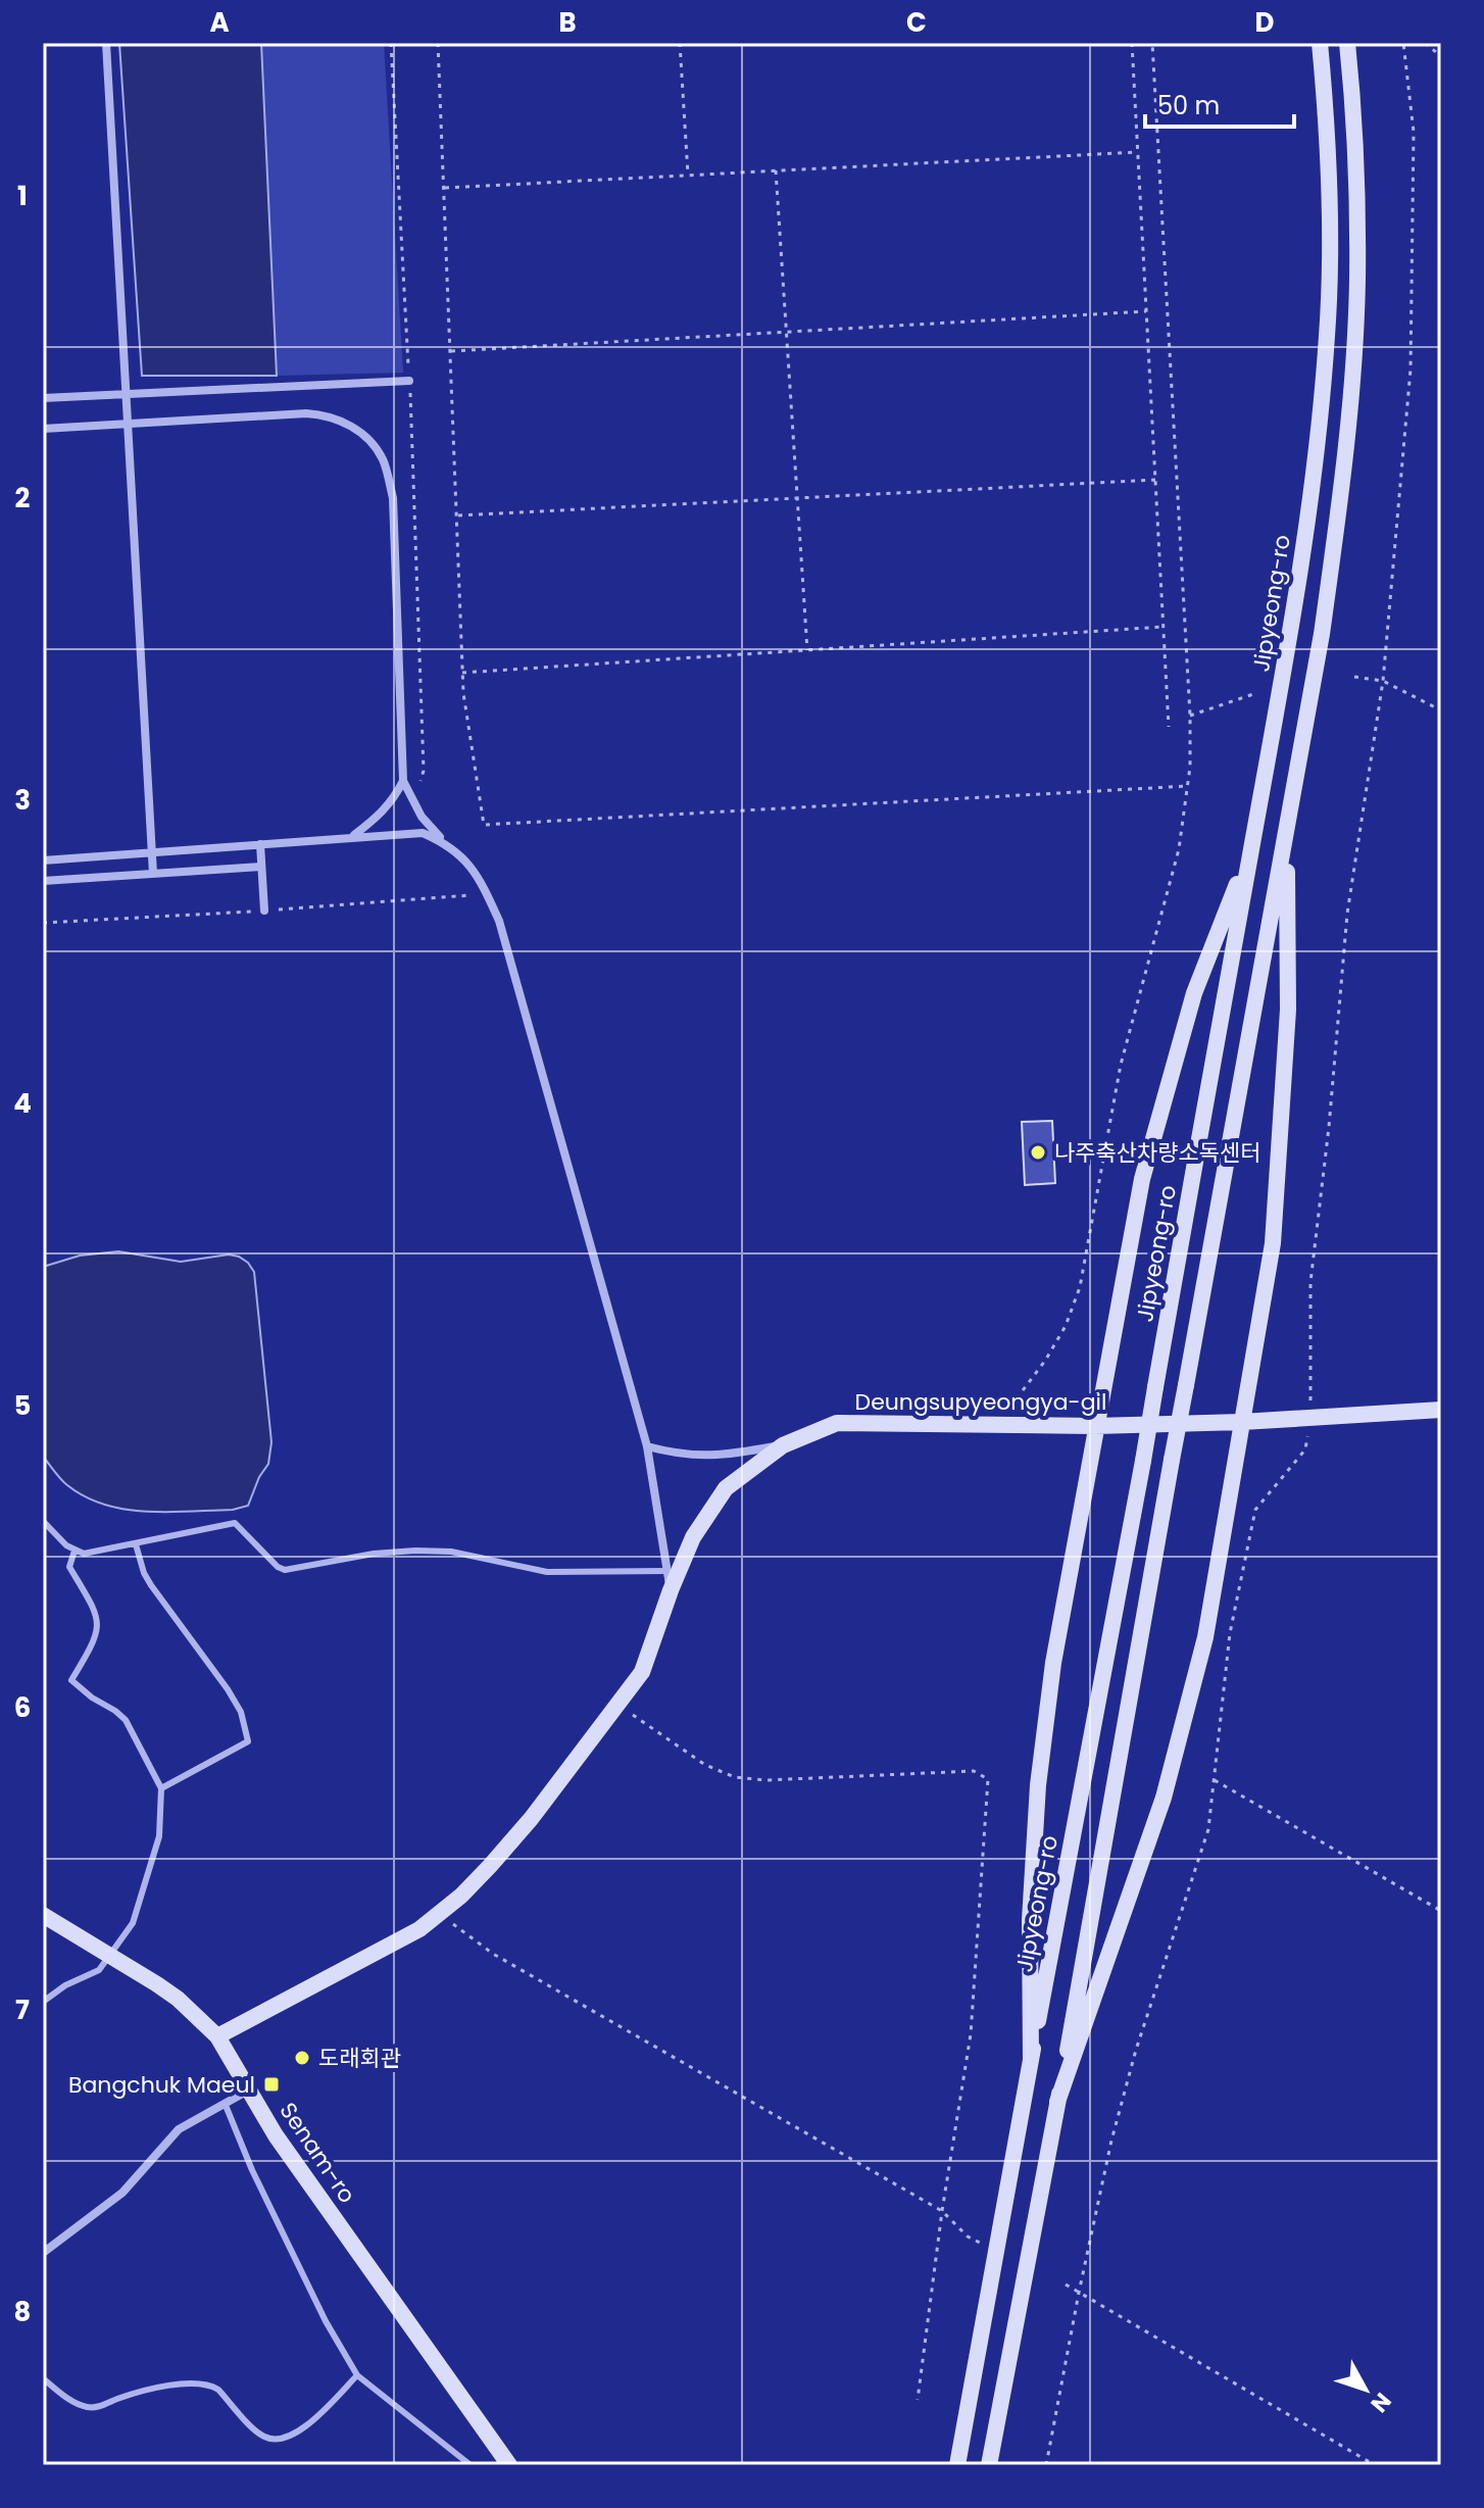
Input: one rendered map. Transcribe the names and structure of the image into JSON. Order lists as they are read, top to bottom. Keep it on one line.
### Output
{"streets":{"main road":["Jipyeong-ro","Deungsupyeongya-gil","Senam-ro"]},"crossings":[["Deungsupyeongya-gil","Senam-ro"]],"places":{"other":["나주축산차량소독센터","도래회관"],"transit":["Bangchuk Maeul"]},"scale_bar":"50 m","north":"bottom right","grid":{"columns":["A","B","C","D"],"rows":["1","2","3","4","5","6","7","8"]}}
